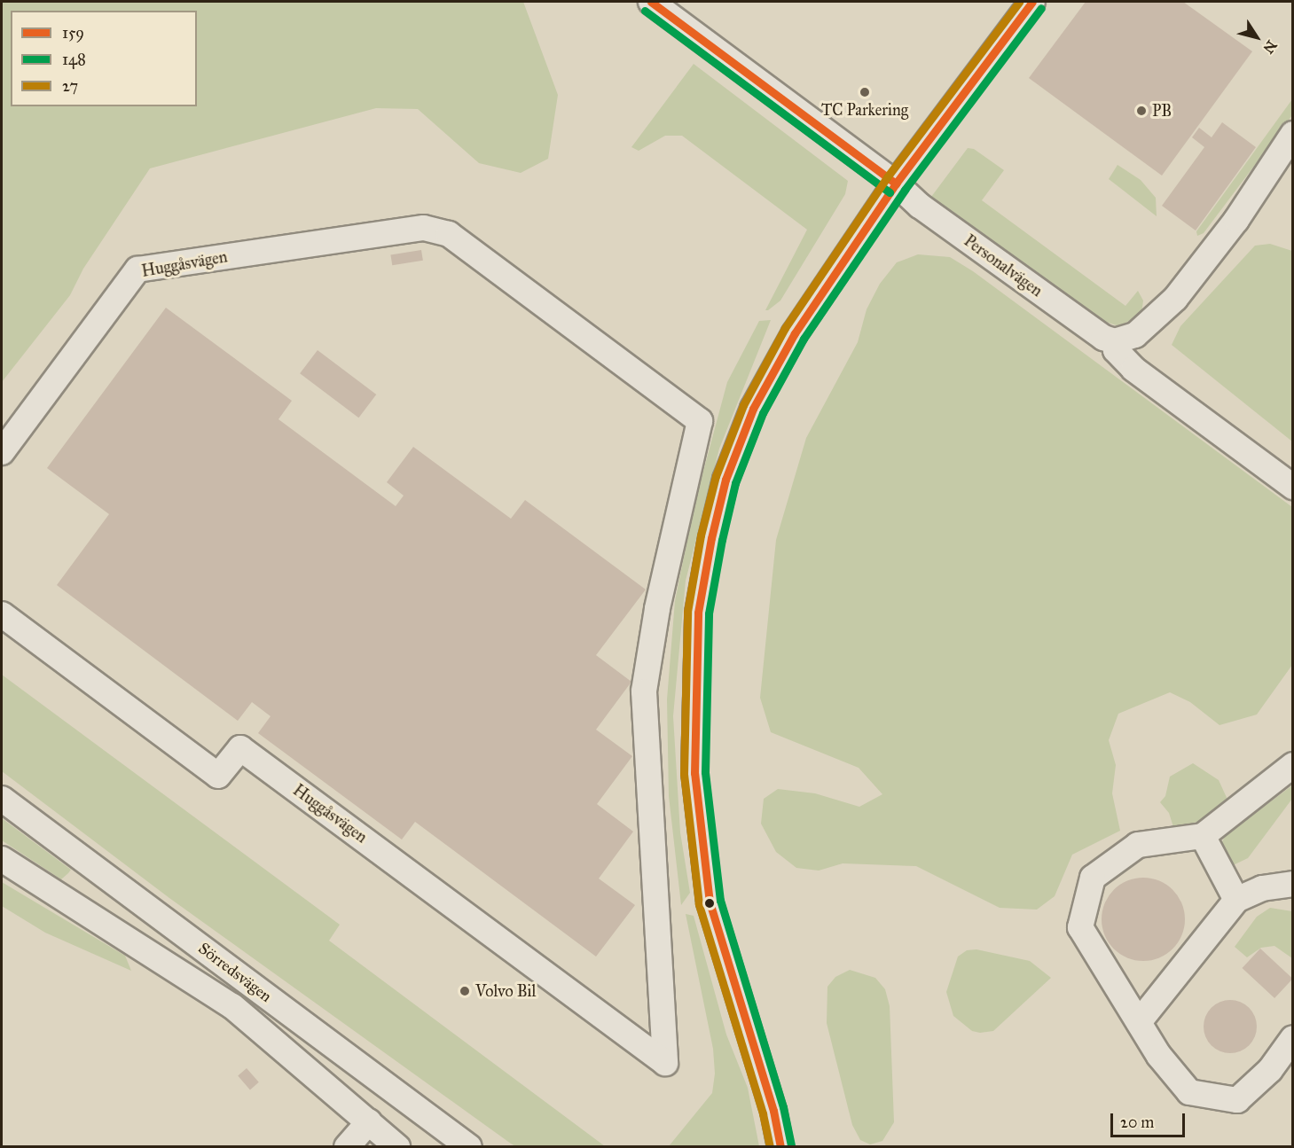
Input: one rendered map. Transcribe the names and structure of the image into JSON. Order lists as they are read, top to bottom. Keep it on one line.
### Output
{"streets":{"street":["Huggåsvägen","Personalvägen","Sörredsvägen"]},"places":["TC Parkering","PB","Volvo Bil"],"lines":["transit line 159","transit line 27","transit line 148"],"legend":["159","148","27"],"scale_bar":"20 m","north":"bottom right"}
